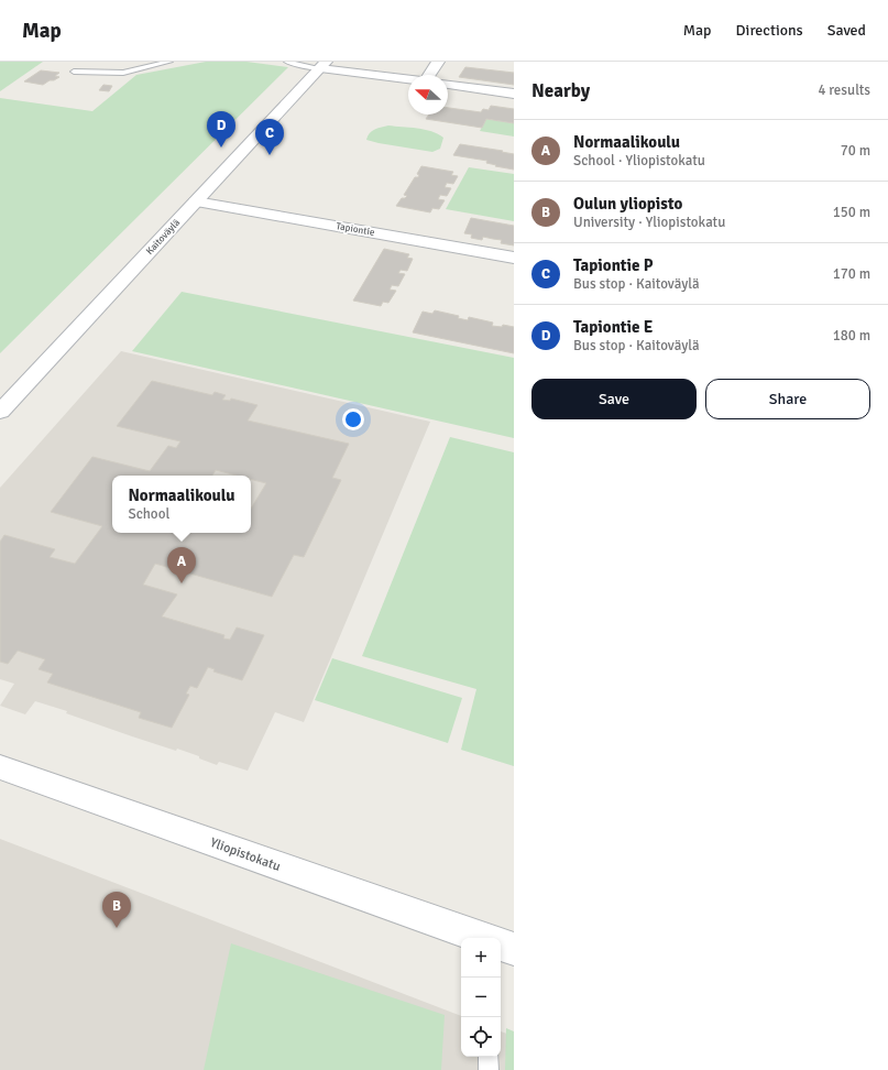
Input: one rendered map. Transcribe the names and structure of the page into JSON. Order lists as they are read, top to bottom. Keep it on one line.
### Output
{"streets":{"street":["Tapiontie","Kaitoväylä","Yliopistokatu"]},"crossings":[["Tapiontie","Kaitoväylä"]],"north":"left","page":{"header":"Map","nav":["Map","Directions","Saved"],"heading":["Nearby","4 results"],"pins":["D","C","A","B"],"list":[{"mark":"A","name":"Normaalikoulu","note":"School · Yliopistokatu","value":"70 m"},{"mark":"B","name":"Oulun yliopisto","note":"University · Yliopistokatu","value":"150 m"},{"mark":"C","name":"Tapiontie P","note":"Bus stop · Kaitoväylä","value":"170 m"},{"mark":"D","name":"Tapiontie E","note":"Bus stop · Kaitoväylä","value":"180 m"}],"buttons":["Save","Share"],"popup":["Normaalikoulu","School"],"map_buttons":["+","−"]}}
